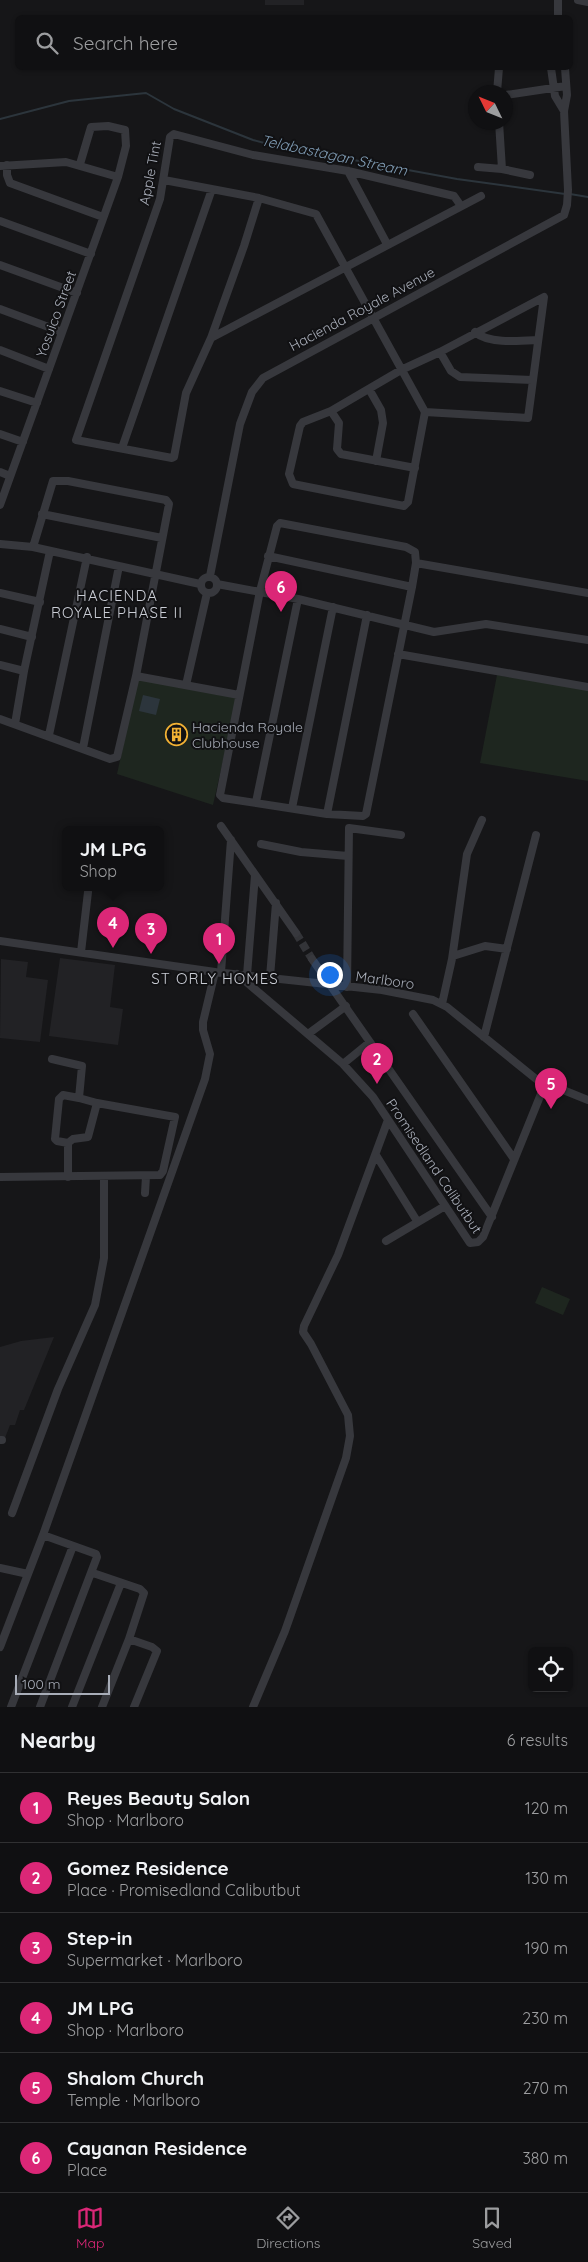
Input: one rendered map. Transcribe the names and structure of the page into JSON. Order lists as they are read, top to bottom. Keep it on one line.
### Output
{"streets":{"street":["Apple Tint","Hacienda Royale Avenue","Yosuico Street","Marlboro","Promisedland Calibutbut"]},"crossings":[["Marlboro","Promisedland Calibutbut"]],"districts":["HACIENDA ROYALE PHASE II","ST ORLY HOMES"],"water":["Telabastagan Stream"],"places":{"building":["Hacienda Royale Clubhouse"]},"scale_bar":"100 m","north":"top left","page":{"search":"Search here","pins":["6","4","3","1","2","5"],"popup":["JM LPG","Shop"],"scale":"100 m","heading":["Nearby","6 results"],"list":[{"mark":"1","name":"Reyes Beauty Salon","note":"Shop · Marlboro","value":"120 m"},{"mark":"2","name":"Gomez Residence","note":"Place · Promisedland Calibutbut","value":"130 m"},{"mark":"3","name":"Step-in","note":"Supermarket · Marlboro","value":"190 m"},{"mark":"4","name":"JM LPG","note":"Shop · Marlboro","value":"230 m"},{"mark":"5","name":"Shalom Church","note":"Temple · Marlboro","value":"270 m"},{"mark":"6","name":"Cayanan Residence","note":"Place","value":"380 m"}],"nav":["Map","Directions","Saved"]}}
